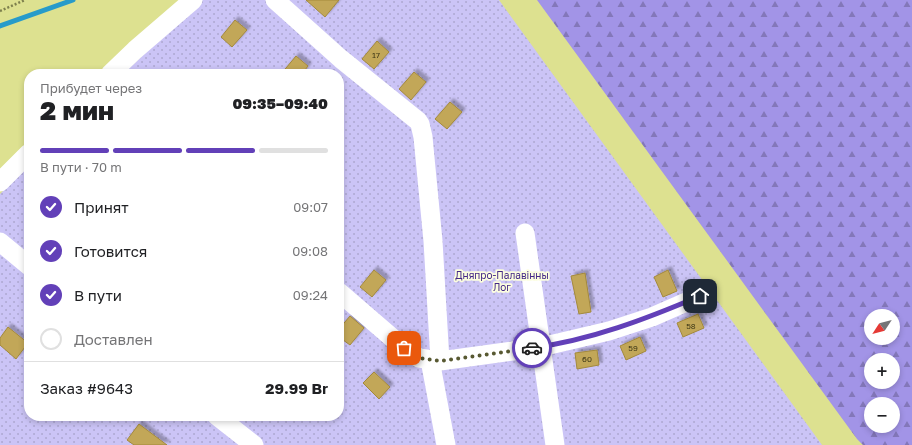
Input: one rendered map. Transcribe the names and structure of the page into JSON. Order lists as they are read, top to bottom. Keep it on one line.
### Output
{"parks":["Дняпро-Палавінны Лог"],"house_numbers":["17","58","59","60"],"north":"bottom left","page":{"heading":["2 мин","Прибудет через","09:35–09:40"],"panel":["Заказ #9643","29.99 Br"],"bar":"В пути · 70 m","list":[["Принят","09:07"],["Готовится","09:08"],["В пути","09:24"],"Доставлен"],"map_buttons":["+","−"]}}
